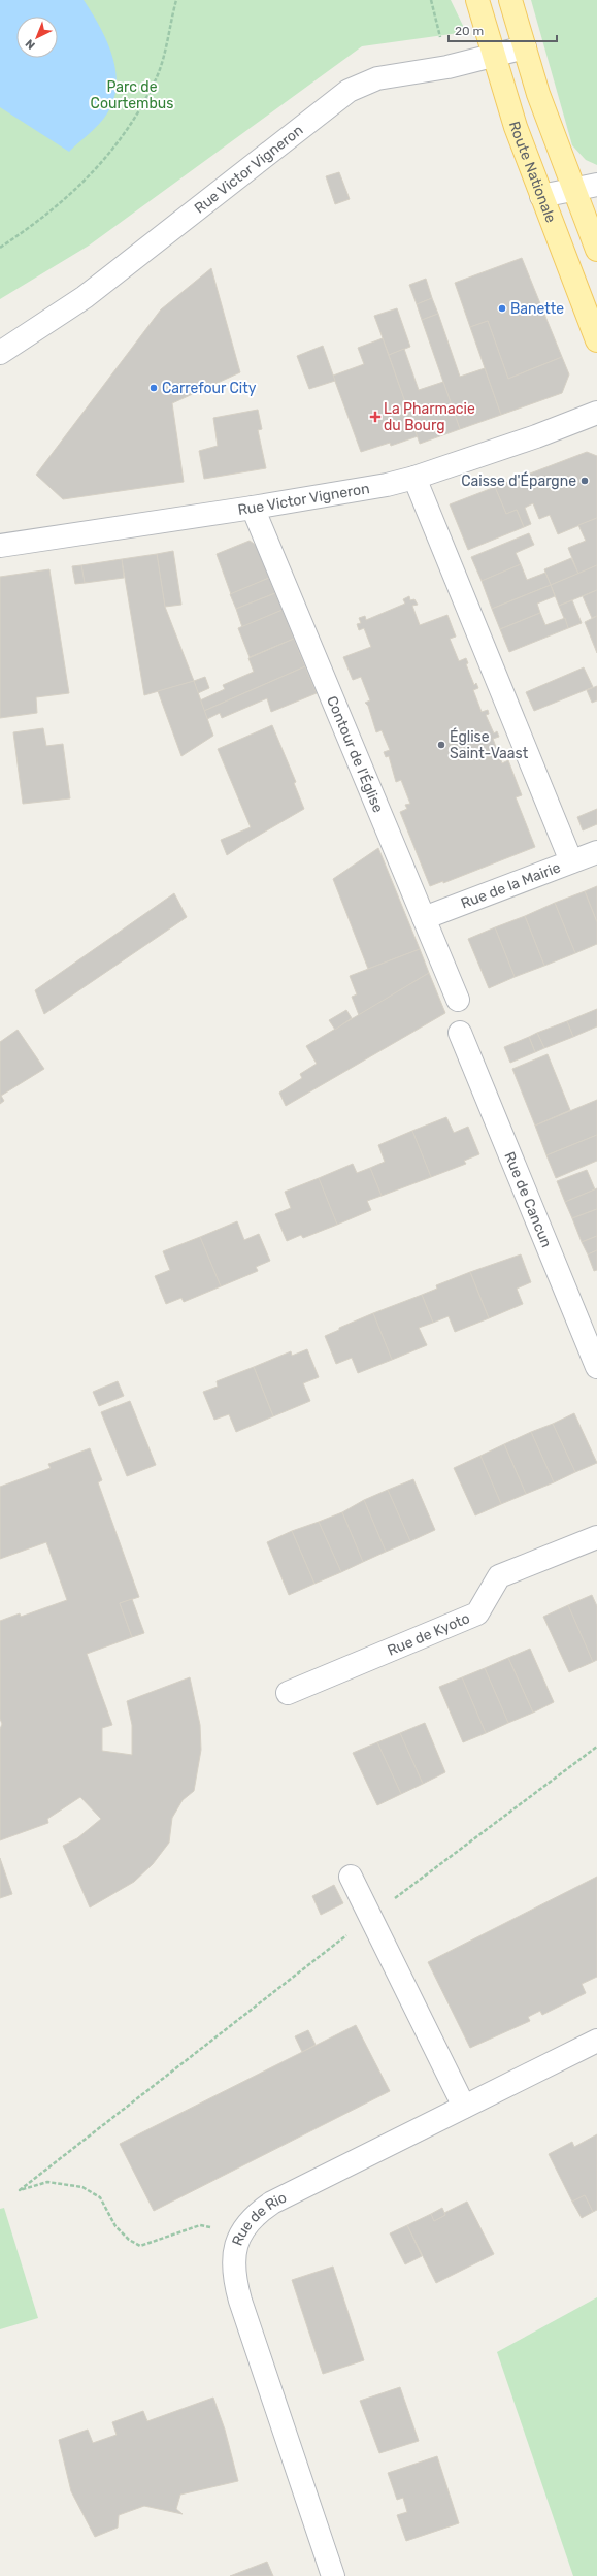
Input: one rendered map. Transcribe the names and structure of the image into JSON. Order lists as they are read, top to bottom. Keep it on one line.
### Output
{"streets":{"main road":["Route Nationale"],"street":["Rue Victor Vigneron","Contour de l'Église","Rue de la Mairie","Rue de Cancun","Rue de Kyoto","Rue de Rio"]},"crossings":[["Rue Victor Vigneron","Route Nationale"],["Rue Victor Vigneron","Contour de l'Église"],["Contour de l'Église","Rue de la Mairie"]],"parks":["Parc de Courtembus"],"places":{"other":["Banette","Carrefour City","Caisse d'Épargne","Église Saint-Vaast"],"health":["La Pharmacie du Bourg"]},"scale_bar":"20 m","north":"bottom left"}
